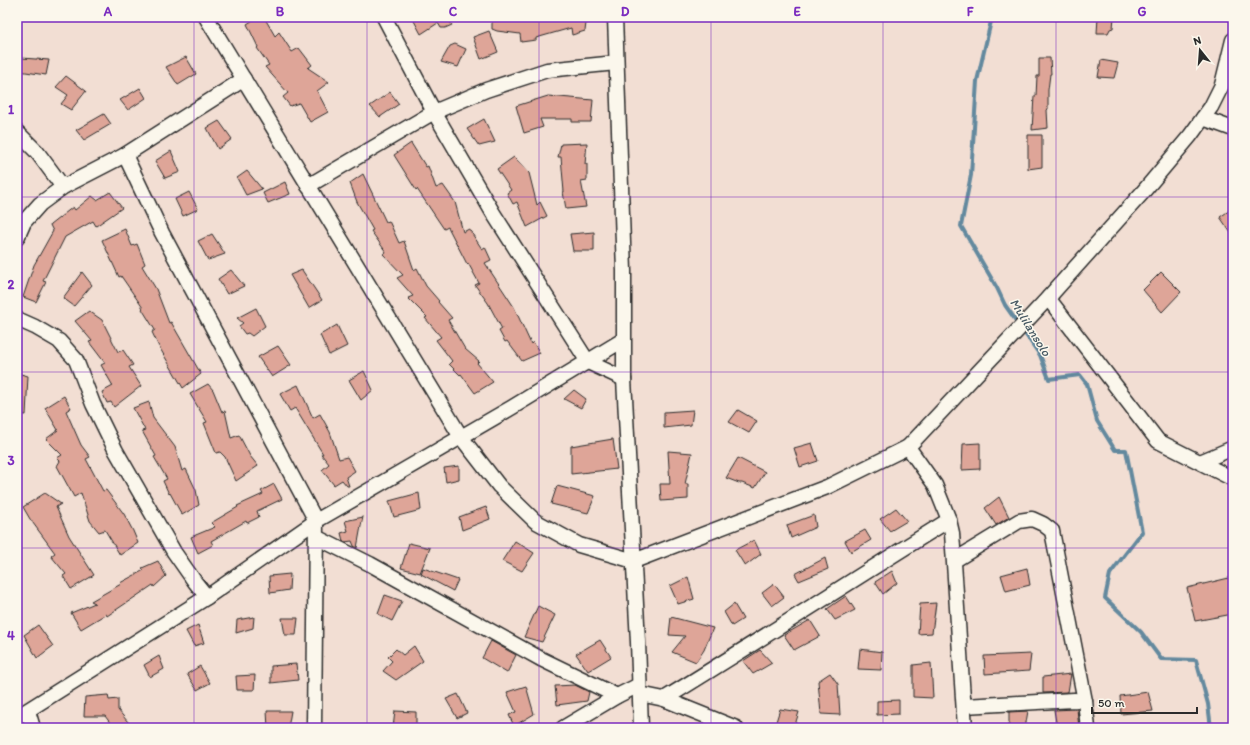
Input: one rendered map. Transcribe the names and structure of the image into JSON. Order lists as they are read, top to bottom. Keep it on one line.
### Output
{"water":["Mulilansolo"],"scale_bar":"50 m","north":"top","grid":{"columns":["A","B","C","D","E","F","G"],"rows":["1","2","3","4"]}}
